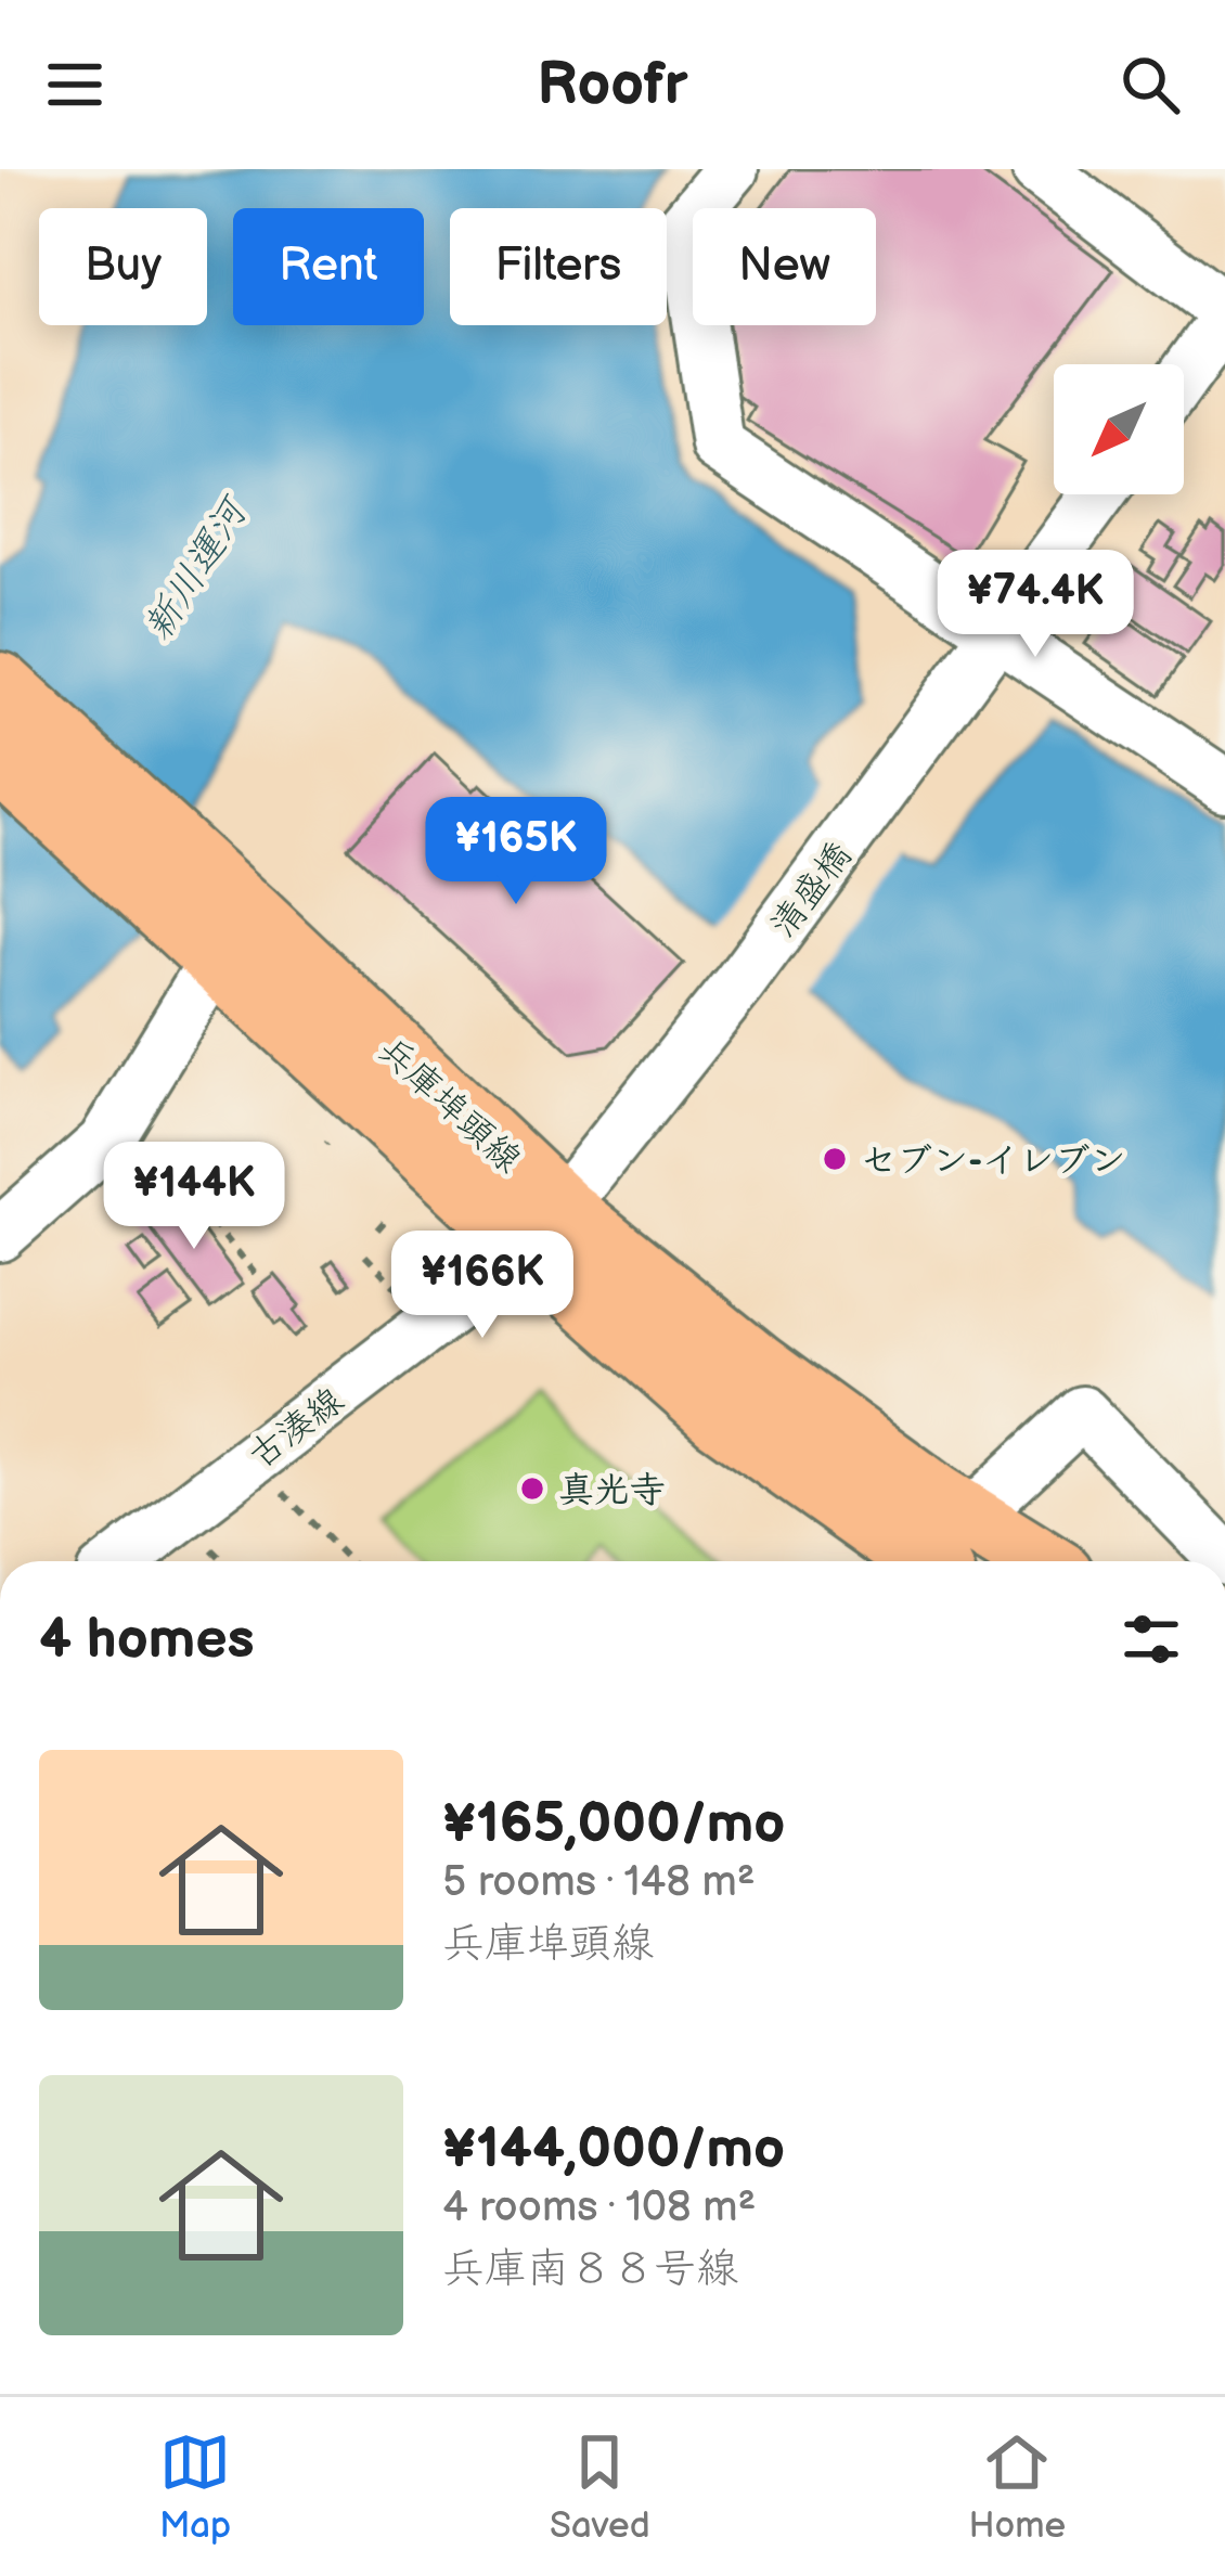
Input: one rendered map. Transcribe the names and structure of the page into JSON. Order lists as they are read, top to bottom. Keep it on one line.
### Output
{"streets":{"main road":["兵庫埠頭線"],"street":["清盛橋","古湊線"]},"crossings":[["清盛橋","古湊線"],["兵庫埠頭線","古湊線"]],"water":["新川運河"],"places":["セブン-イレブン","真光寺"],"north":"bottom left","page":{"header":"Roofr","chip":["Buy","Rent","Filters","New"],"price":["¥74.4K","¥165K","¥144K","¥166K"],"heading":"4 homes","list":[{"name":"¥165,000/mo","note":"5 rooms · 148 m² · 兵庫埠頭線"},{"name":"¥144,000/mo","note":"4 rooms · 108 m² · 兵庫南８８号線"}],"tabs":["Map","Saved","Home"]}}
